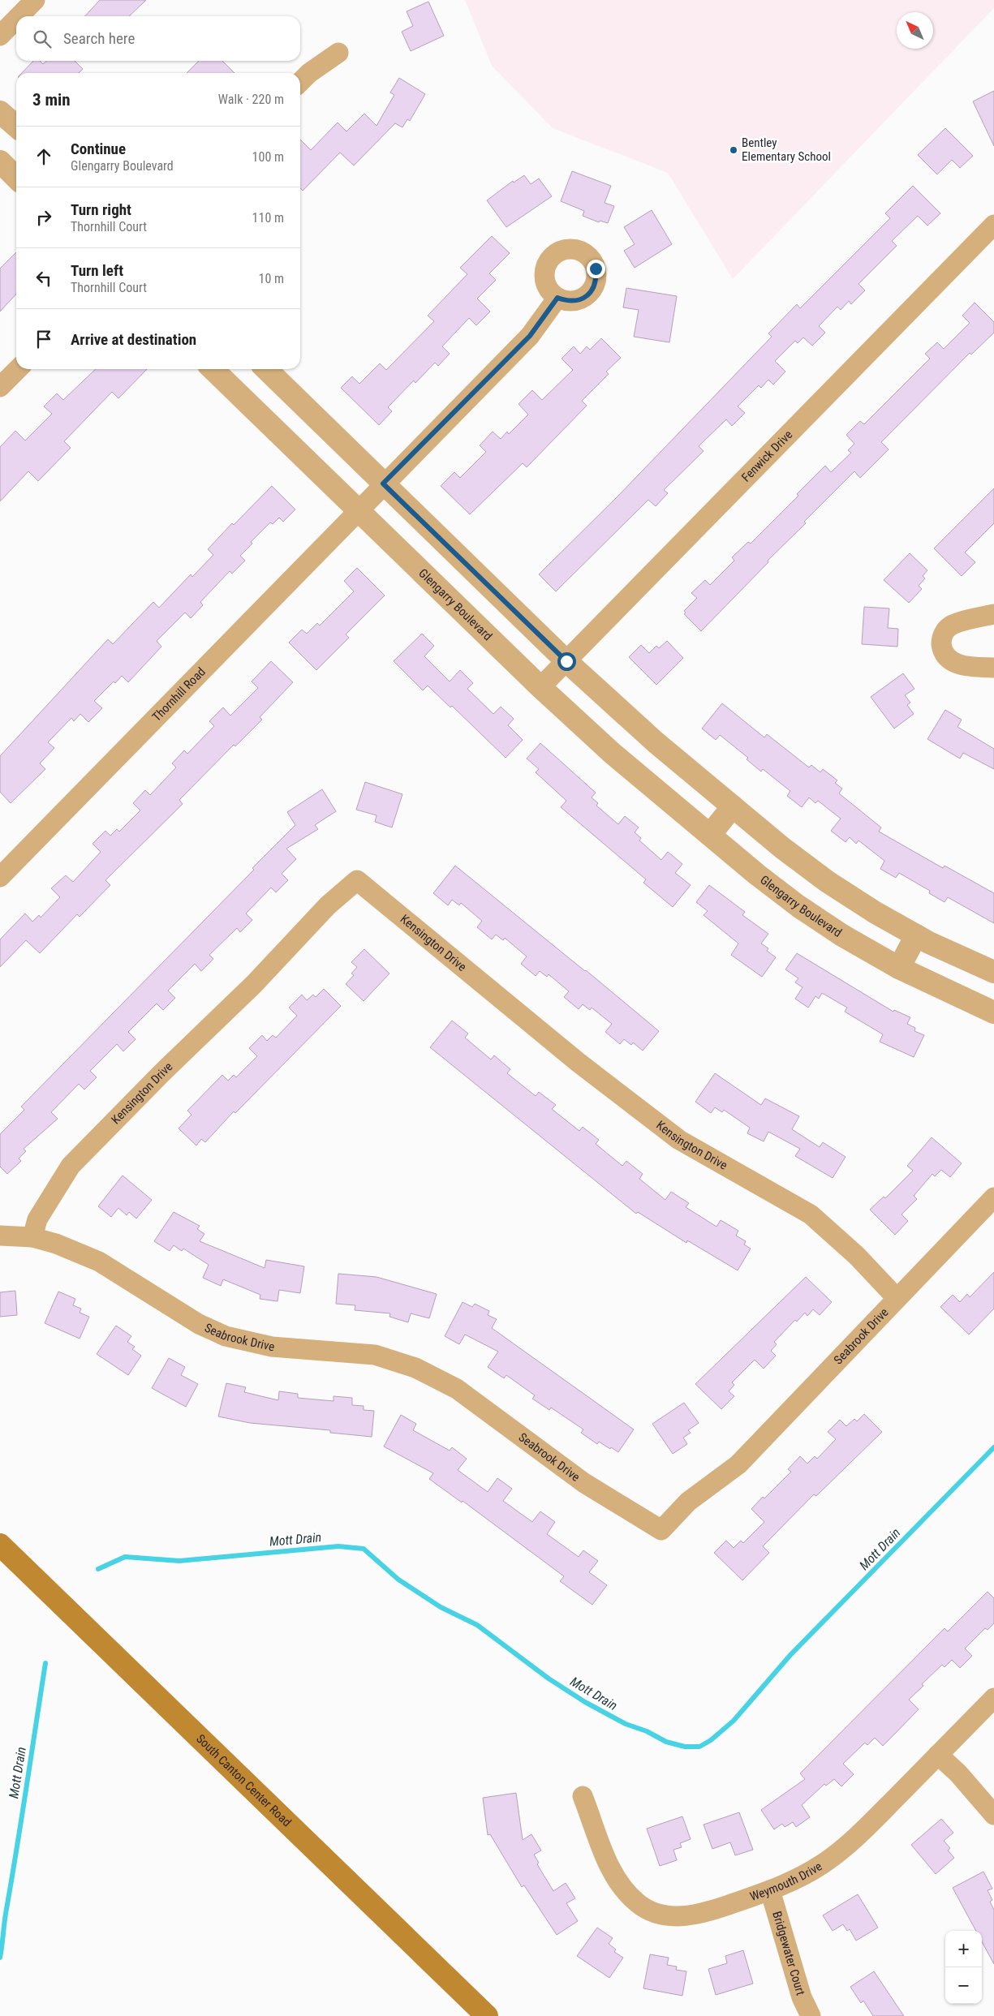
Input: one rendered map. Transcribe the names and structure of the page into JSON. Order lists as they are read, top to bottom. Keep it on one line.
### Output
{"streets":{"main road":["South Canton Center Road"],"street":["Fenwick Drive","Glengarry Boulevard","Thornhill Road","Kensington Drive","Seabrook Drive","Weymouth Drive","Bridgewater Court"]},"crossings":[["Fenwick Drive","Glengarry Boulevard"],["Glengarry Boulevard","Thornhill Road"],["Kensington Drive","Seabrook Drive"],["Weymouth Drive","Bridgewater Court"]],"water":["Mott Drain"],"places":["Bentley Elementary School"],"north":"top left","page":{"search":"Search here","heading":["3 min","Walk · 220 m"],"list":[["Continue","Glengarry Boulevard","100 m"],["Turn right","Thornhill Court","110 m"],["Turn left","Thornhill Court","10 m"],"Arrive at destination"],"map_buttons":["+","−"]}}
